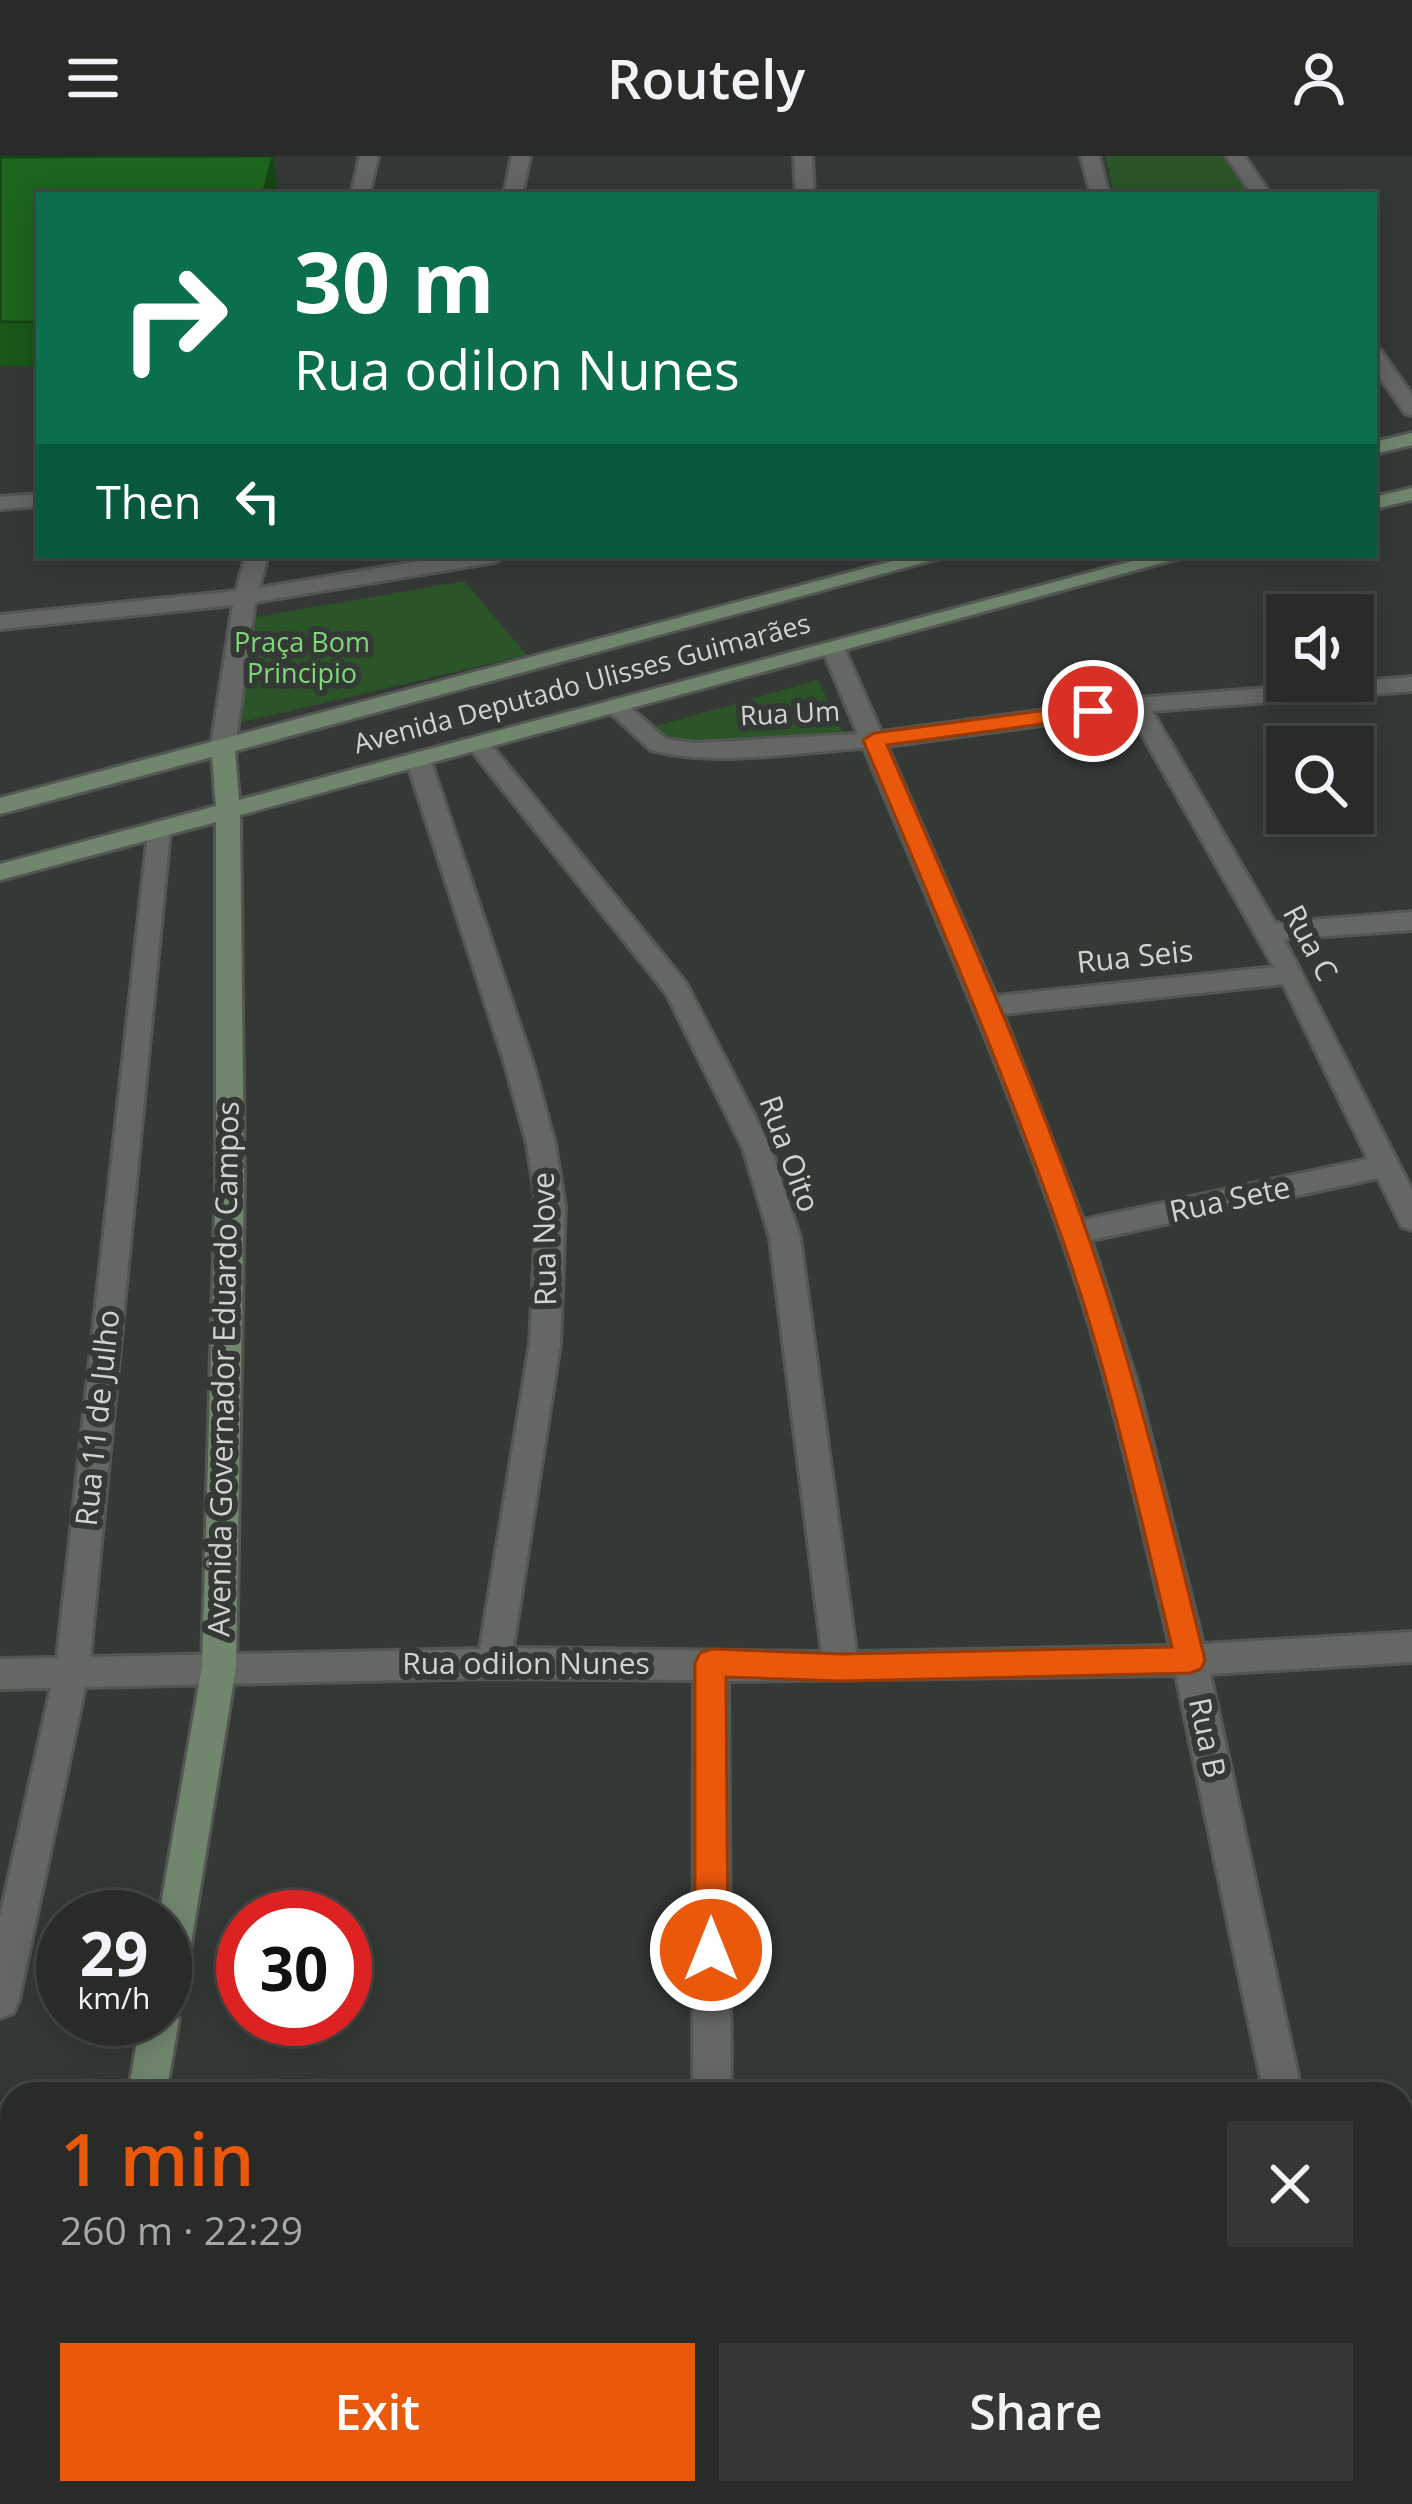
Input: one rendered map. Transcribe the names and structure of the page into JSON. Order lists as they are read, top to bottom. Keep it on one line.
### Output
{"streets":{"street":["Avenida Deputado Ulisses Guimarães","Rua Um","Rua C","Rua Seis","Rua Oito","Rua Sete","Rua Nove","Avenida Governador Eduardo Campos","Rua 11 de Julho","Rua odilon Nunes","Rua B"]},"crossings":[["Avenida Deputado Ulisses Guimarães","Rua Um"],["Avenida Deputado Ulisses Guimarães","Rua Oito"],["Avenida Deputado Ulisses Guimarães","Rua Nove"],["Avenida Deputado Ulisses Guimarães","Avenida Governador Eduardo Campos"],["Avenida Deputado Ulisses Guimarães","Rua 11 de Julho"],["Avenida Deputado Ulisses Guimarães","Rua B"],["Rua Um","Rua C"],["Rua Um","Rua B"],["Rua C","Rua Seis"],["Rua C","Rua Sete"],["Rua Seis","Rua B"],["Rua Oito","Rua odilon Nunes"],["Rua Sete","Rua B"],["Rua Nove","Rua odilon Nunes"],["Avenida Governador Eduardo Campos","Rua odilon Nunes"],["Rua 11 de Julho","Rua odilon Nunes"],["Rua odilon Nunes","Rua B"]],"parks":["Praça Bom Principio"],"page":{"header":"Routely","turn":["30 m","Rua odilon Nunes"],"then":"Then","speed":"29 km/h","limit":"30","heading":["1 min","260 m · 22:29"],"buttons":["Exit","Share"]}}
